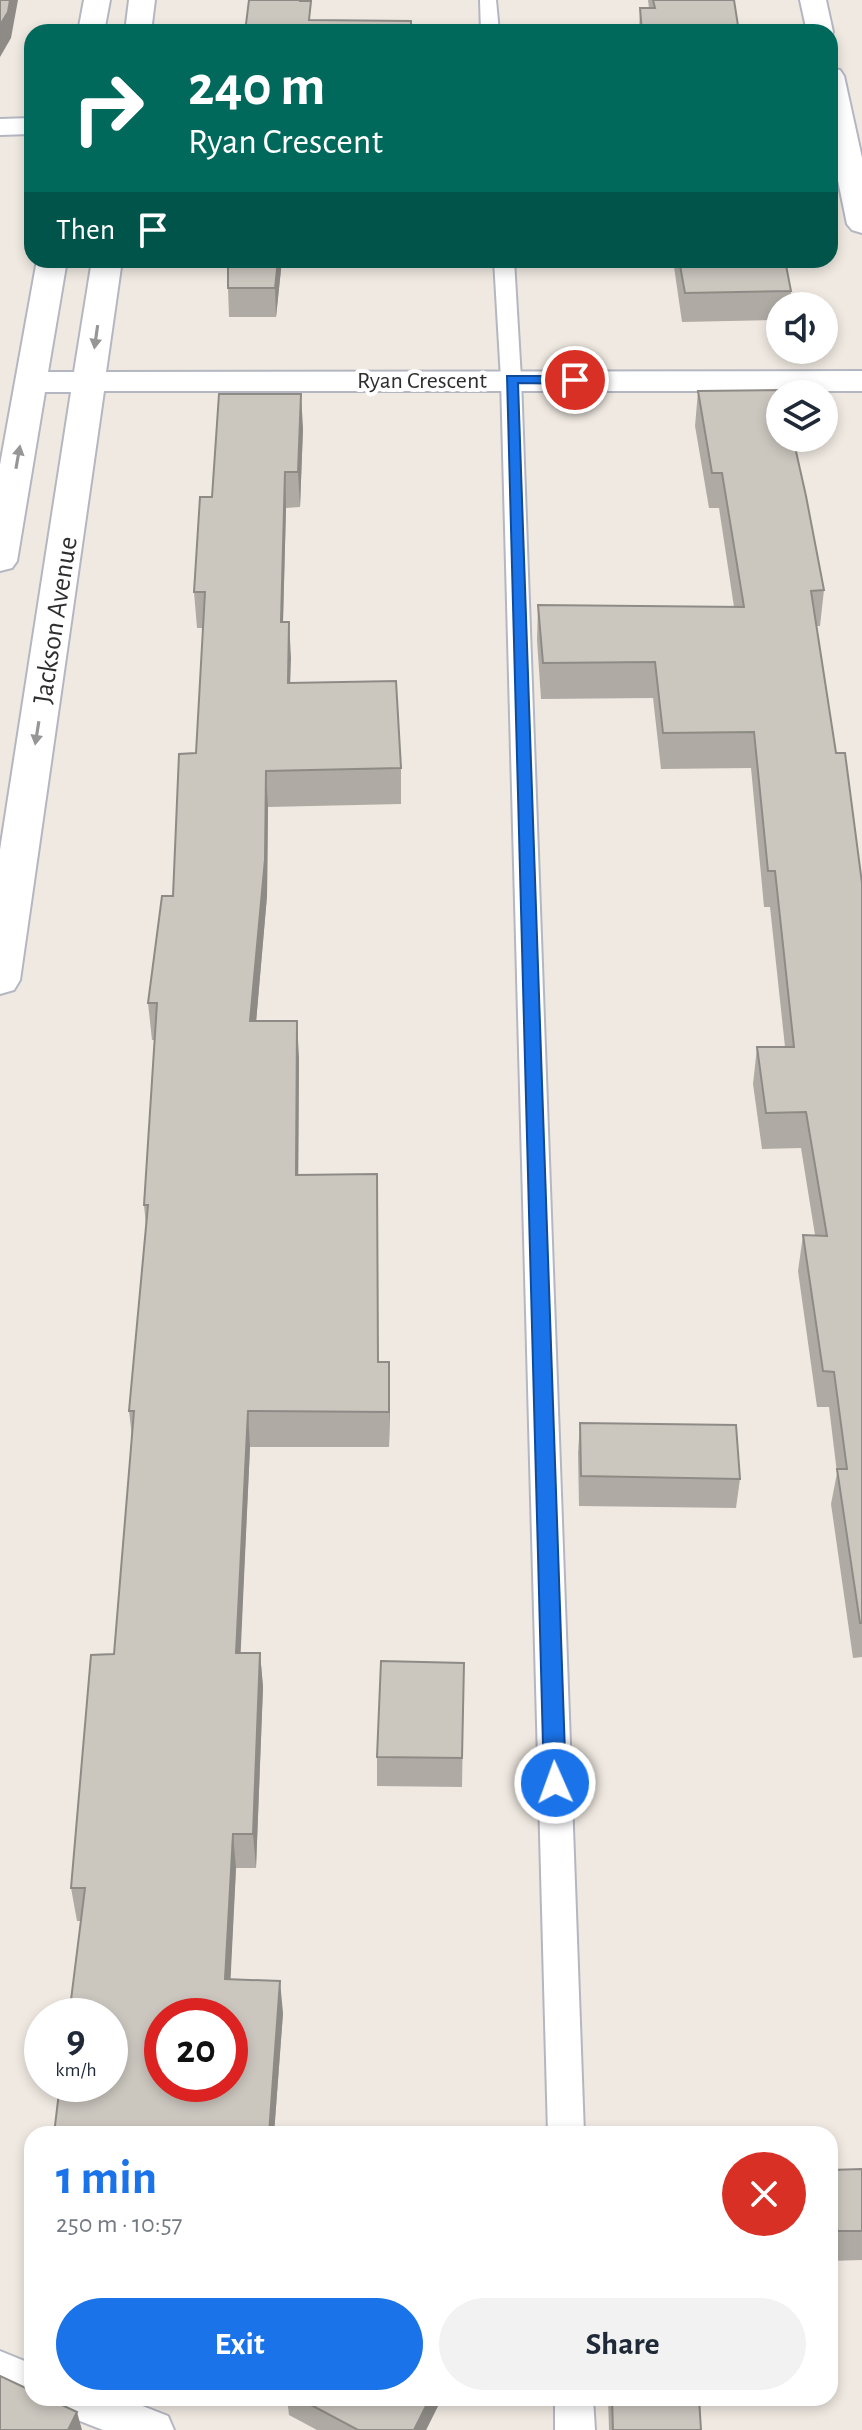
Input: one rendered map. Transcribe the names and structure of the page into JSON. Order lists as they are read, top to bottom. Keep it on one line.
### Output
{"streets":{"street":["Ryan Crescent","Jackson Avenue"]},"crossings":[["Ryan Crescent","Jackson Avenue"]],"page":{"turn":["240 m","Ryan Crescent"],"then":"Then","speed":"9 km/h","limit":"20","heading":["1 min","250 m · 10:57"],"buttons":["Exit","Share"]}}
